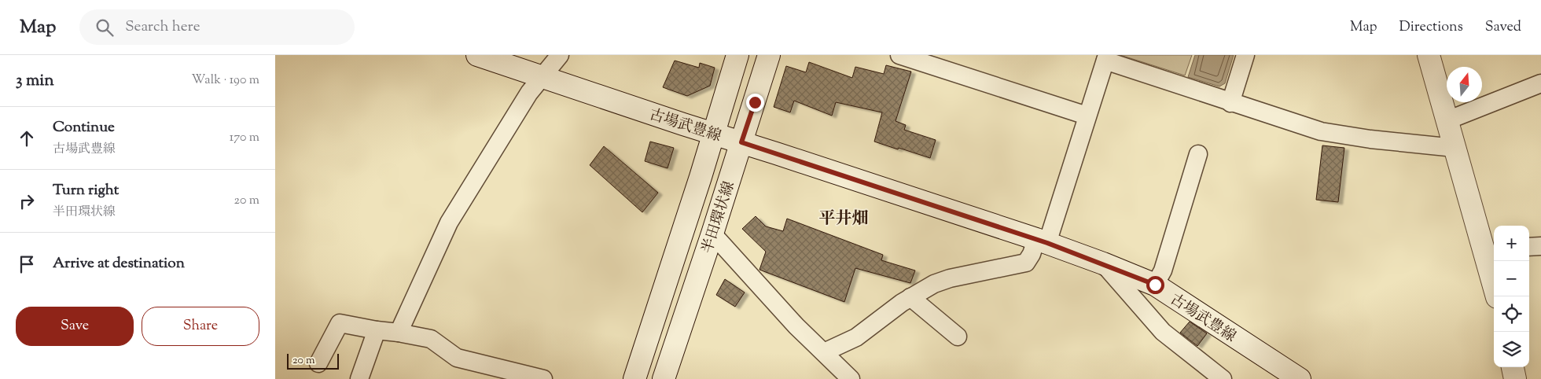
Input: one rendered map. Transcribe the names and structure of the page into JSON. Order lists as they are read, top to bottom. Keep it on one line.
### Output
{"streets":{"main road":["古場武豊線","半田環状線"]},"crossings":[["古場武豊線","半田環状線"]],"districts":["平井畑"],"scale_bar":"20 m","north":"top","page":{"header":"Map","search":"Search here","nav":["Map","Directions","Saved"],"heading":["3 min","Walk · 190 m"],"list":[["Continue","古場武豊線","170 m"],["Turn right","半田環状線","20 m"],"Arrive at destination"],"map_buttons":["+","−"],"buttons":["Save","Share"],"scale":"20 m"}}
